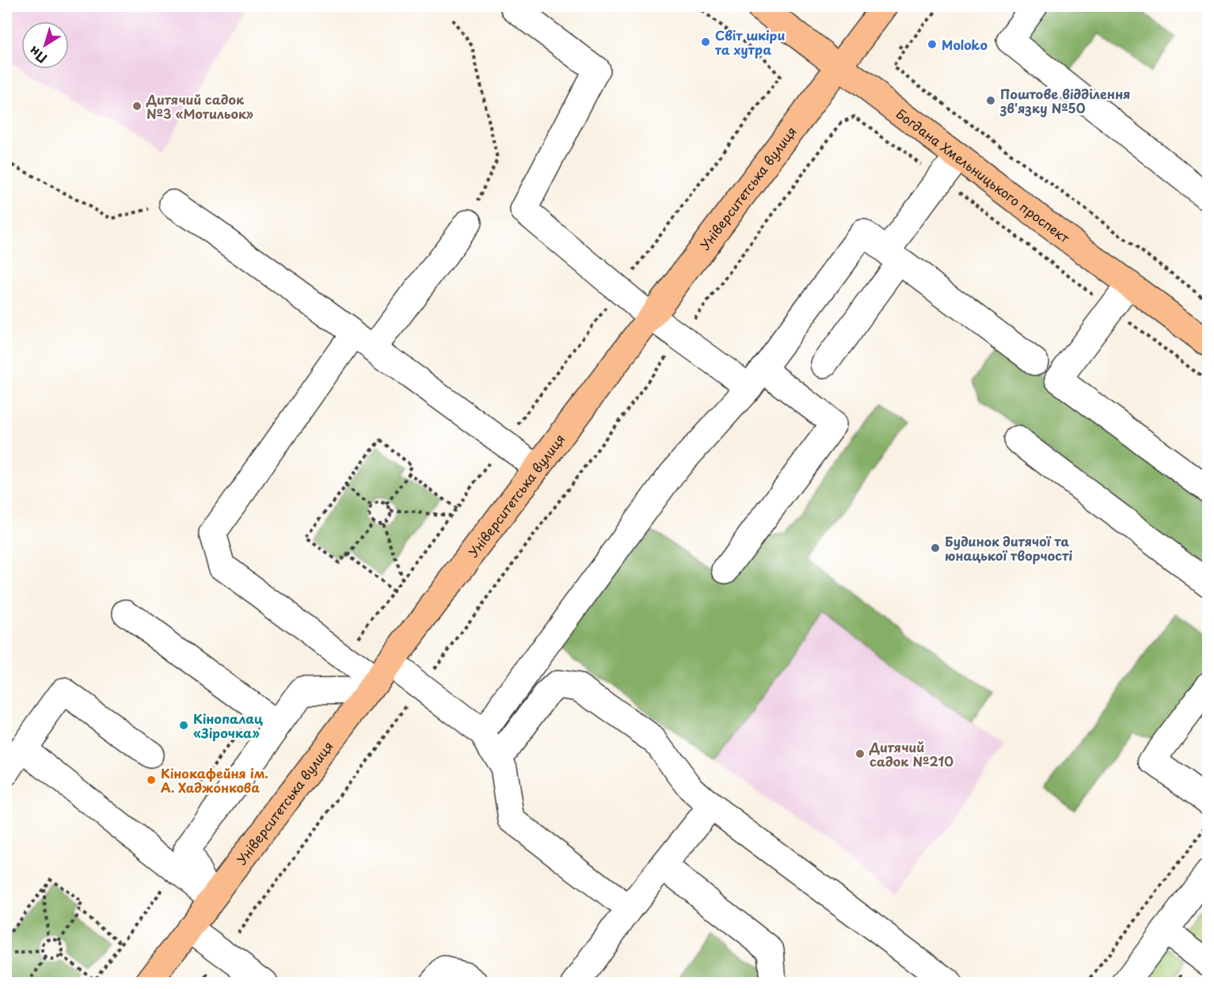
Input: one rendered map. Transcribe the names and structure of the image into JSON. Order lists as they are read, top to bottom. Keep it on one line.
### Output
{"streets":{"main road":["Богдана Хмельницького проспект","Університетська вулиця"]},"crossings":[["Богдана Хмельницького проспект","Університетська вулиця"]],"places":["Світ шкіри та хутра","Moloko","Поштове відділення зв'язку №50","Дитячий садок №3 «Мотильок»","Будинок дитячої та юнацької творчості","Кінопалац «Зірочка»","Дитячий садок №210","Кінокафейня ім. А. Хаджонкова"],"north":"bottom left"}
